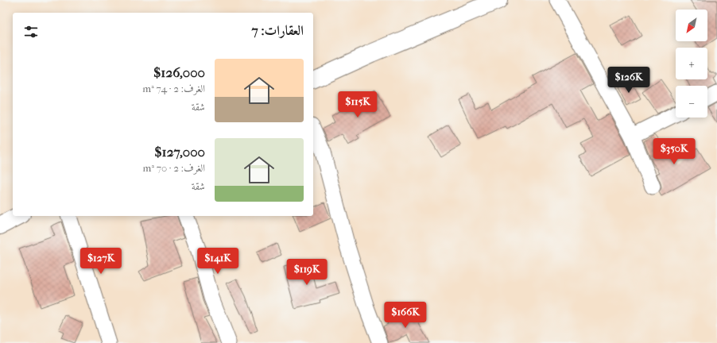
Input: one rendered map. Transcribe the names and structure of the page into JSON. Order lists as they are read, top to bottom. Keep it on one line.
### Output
{"north":"bottom left","page":{"map_buttons":["+","−"],"heading":"العقارات: 7","list":[{"name":"$126,000","note":"الغرف: 2 · 74 m² · شقة"},{"name":"$127,000","note":"الغرف: 2 · 70 m² · شقة"}],"price":["$126K","$115K","$350K","$127K","$141K","$119K","$166K"]}}
